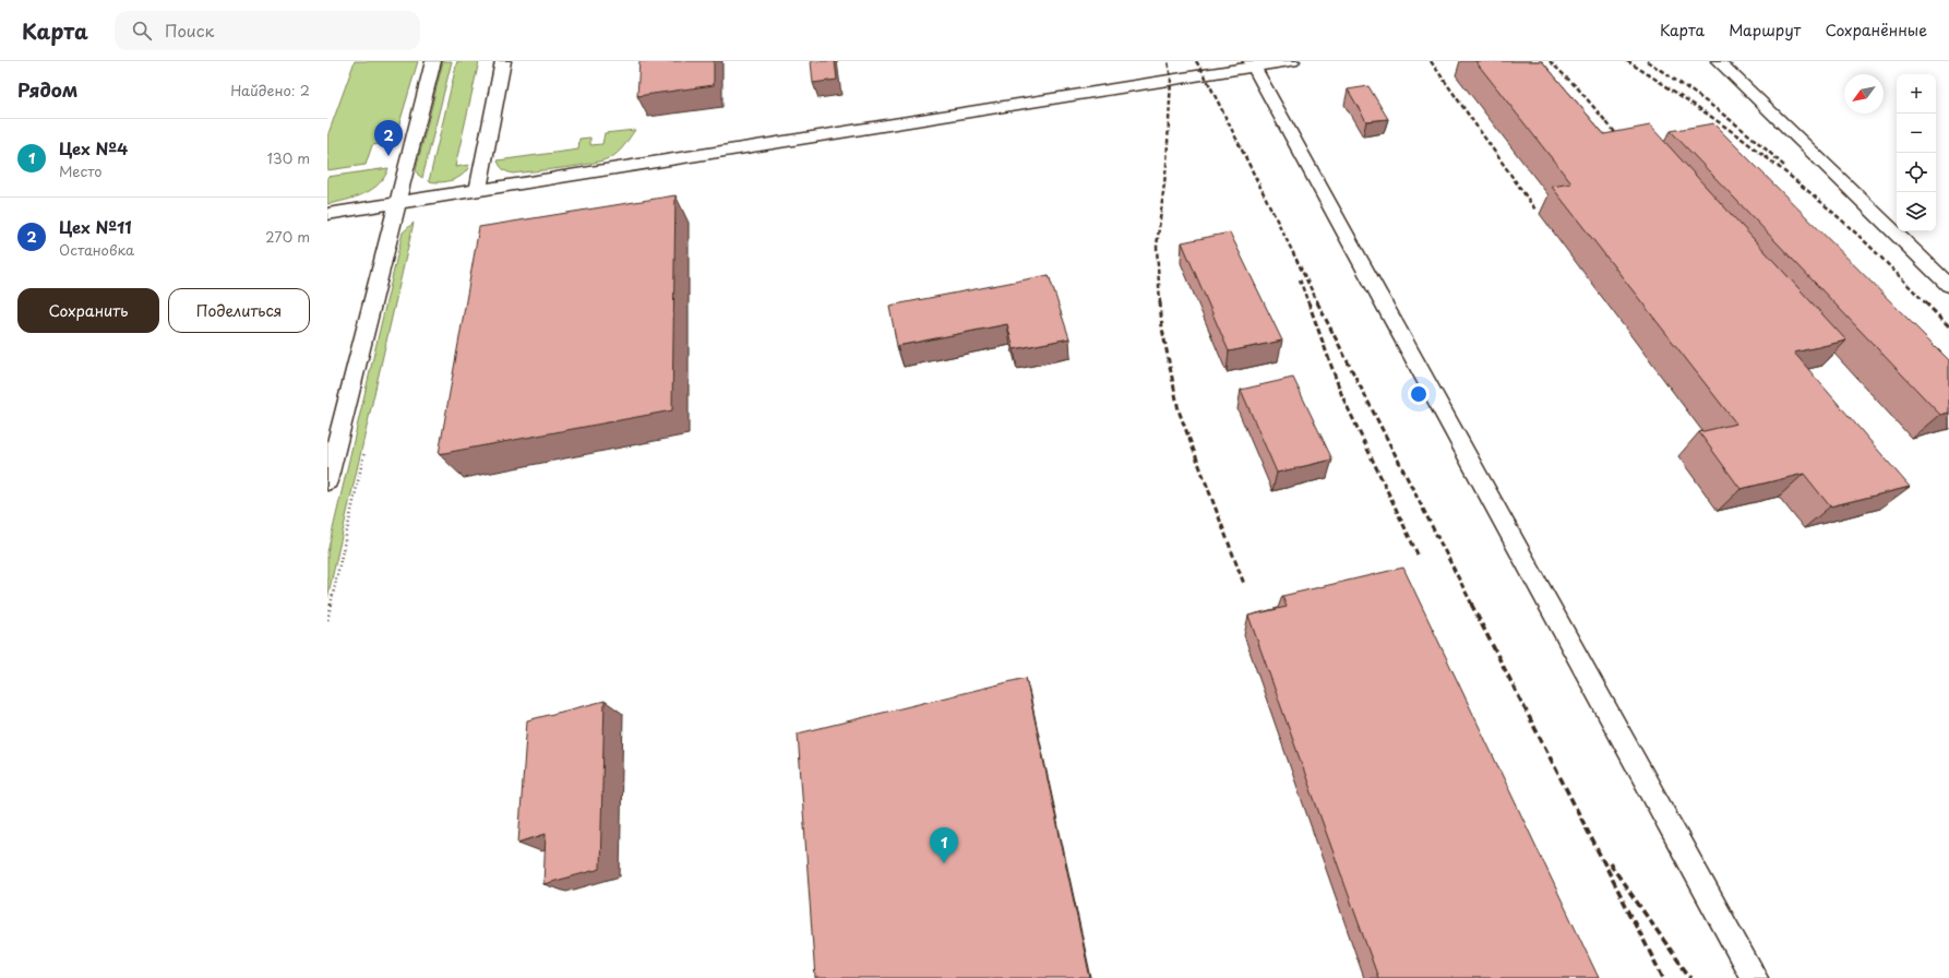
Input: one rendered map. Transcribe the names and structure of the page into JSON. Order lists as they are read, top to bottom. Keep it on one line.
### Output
{"north":"bottom left","page":{"header":"Карта","search":"Поиск","nav":["Карта","Маршрут","Сохранённые"],"heading":["Рядом","Найдено: 2"],"map_buttons":["+","−"],"list":[{"mark":"1","name":"Цех №4","note":"Место","value":"130 m"},{"mark":"2","name":"Цех №11","note":"Остановка","value":"270 m"}],"pins":["2","1"],"buttons":["Сохранить","Поделиться"]}}
